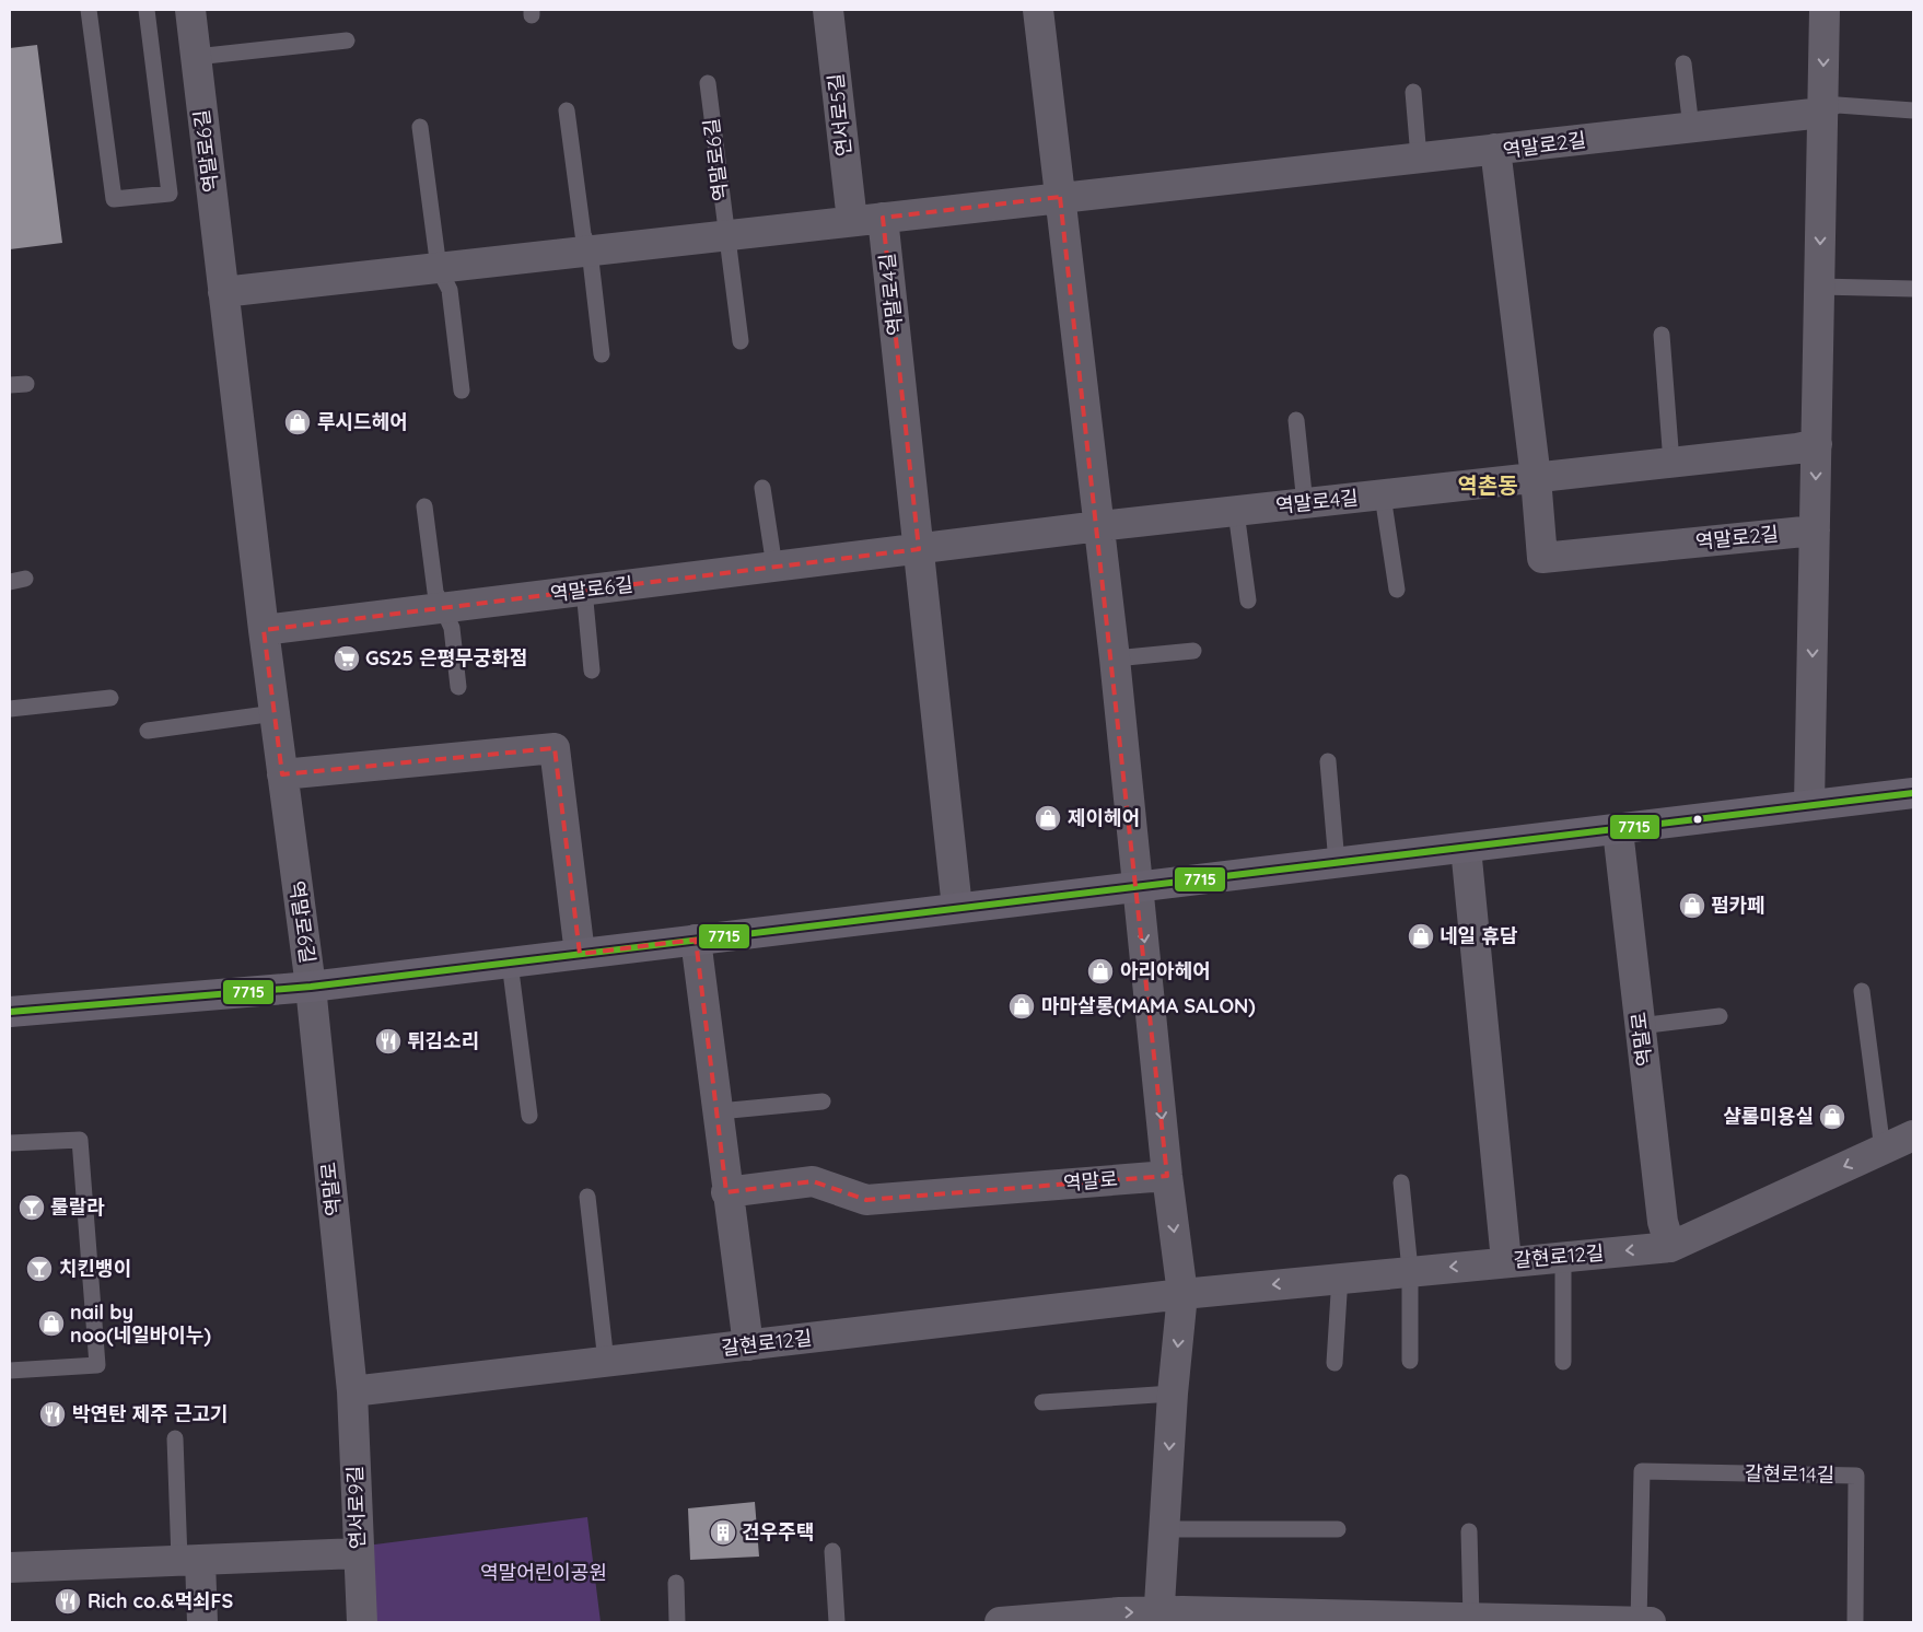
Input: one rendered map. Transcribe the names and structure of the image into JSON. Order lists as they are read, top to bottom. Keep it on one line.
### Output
{"streets":{"street":["연서로5길","역말로2길","역말로6길","역말로4길","역말로","갈현로12길","연서로9길"],"lane":["갈현로14길"]},"crossings":[["역말로2길","역말로4길"],["역말로6길","역말로4길"],["역말로6길","역말로"],["역말로","갈현로12길"],["역말로","연서로9길"],["갈현로12길","연서로9길"]],"one_way":["갈현로12길"],"districts":["역촌동"],"parks":["역말어린이공원"],"places":{"shop":["루시드헤어","제이헤어","펌카페","네일 휴담","아리아헤어","마마살롱(MAMA SALON)","샬롬미용실","nail by noo(네일바이누)"],"supermarket":["GS25 은평무궁화점"],"restaurant":["튀김소리","박연탄 제주 근고기","Rich co.&먹쇠FS"],"bar":["룰랄라","치킨뱅이"],"building":["건우주택"]},"lines":["transit line 7715"]}
